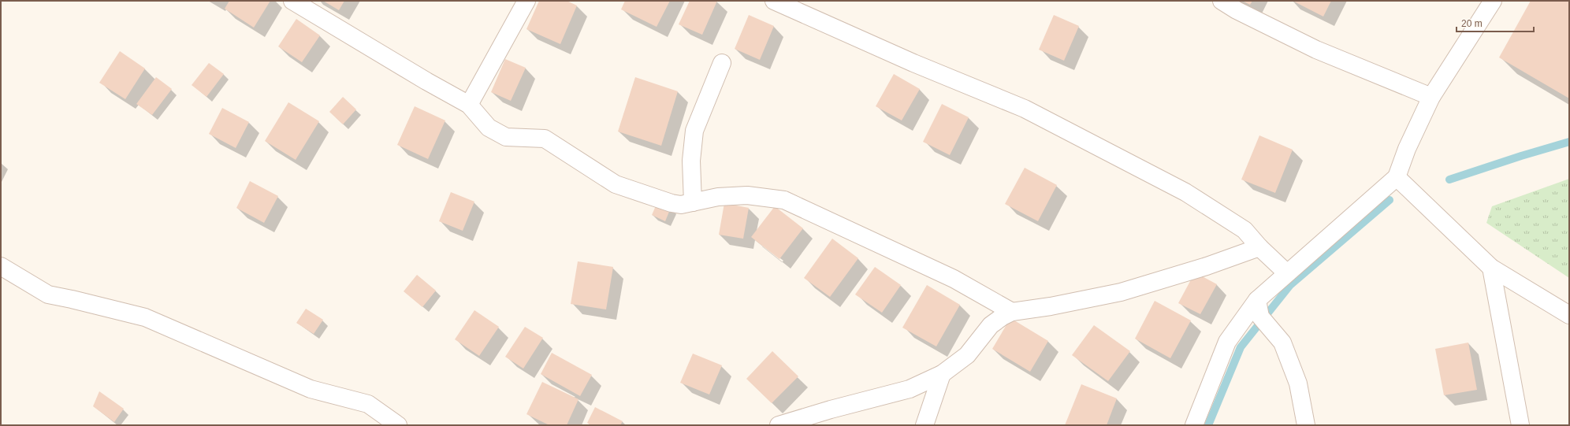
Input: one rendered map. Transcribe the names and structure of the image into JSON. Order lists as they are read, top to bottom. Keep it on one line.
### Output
{"scale_bar":"20 m"}
